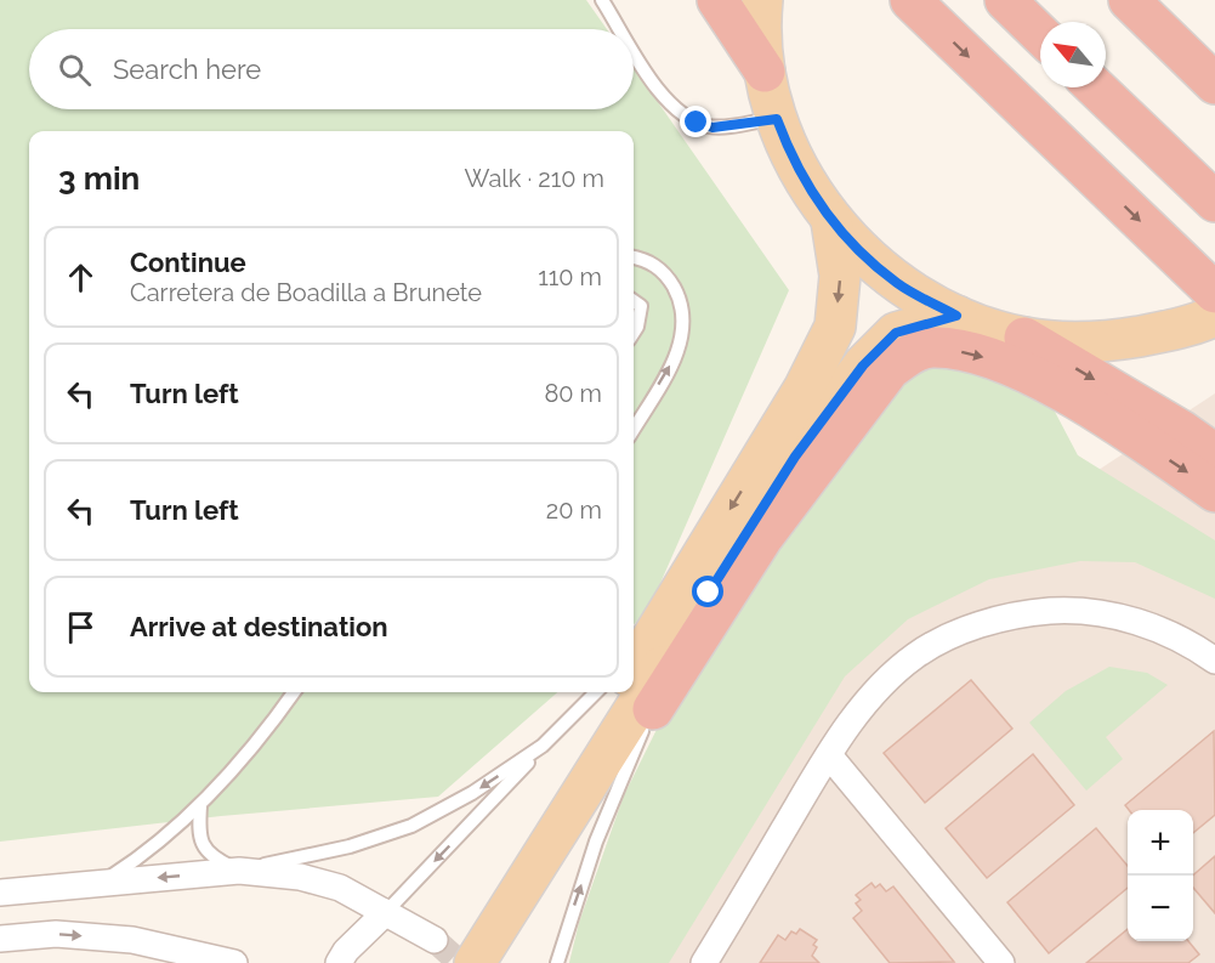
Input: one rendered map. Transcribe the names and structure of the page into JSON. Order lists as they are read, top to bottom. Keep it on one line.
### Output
{"north":"top left","page":{"search":"Search here","heading":["3 min","Walk · 210 m"],"list":[["Continue","Carretera de Boadilla a Brunete","110 m"],["Turn left","80 m"],["Turn left","20 m"],"Arrive at destination"],"map_buttons":["+","−"]}}
